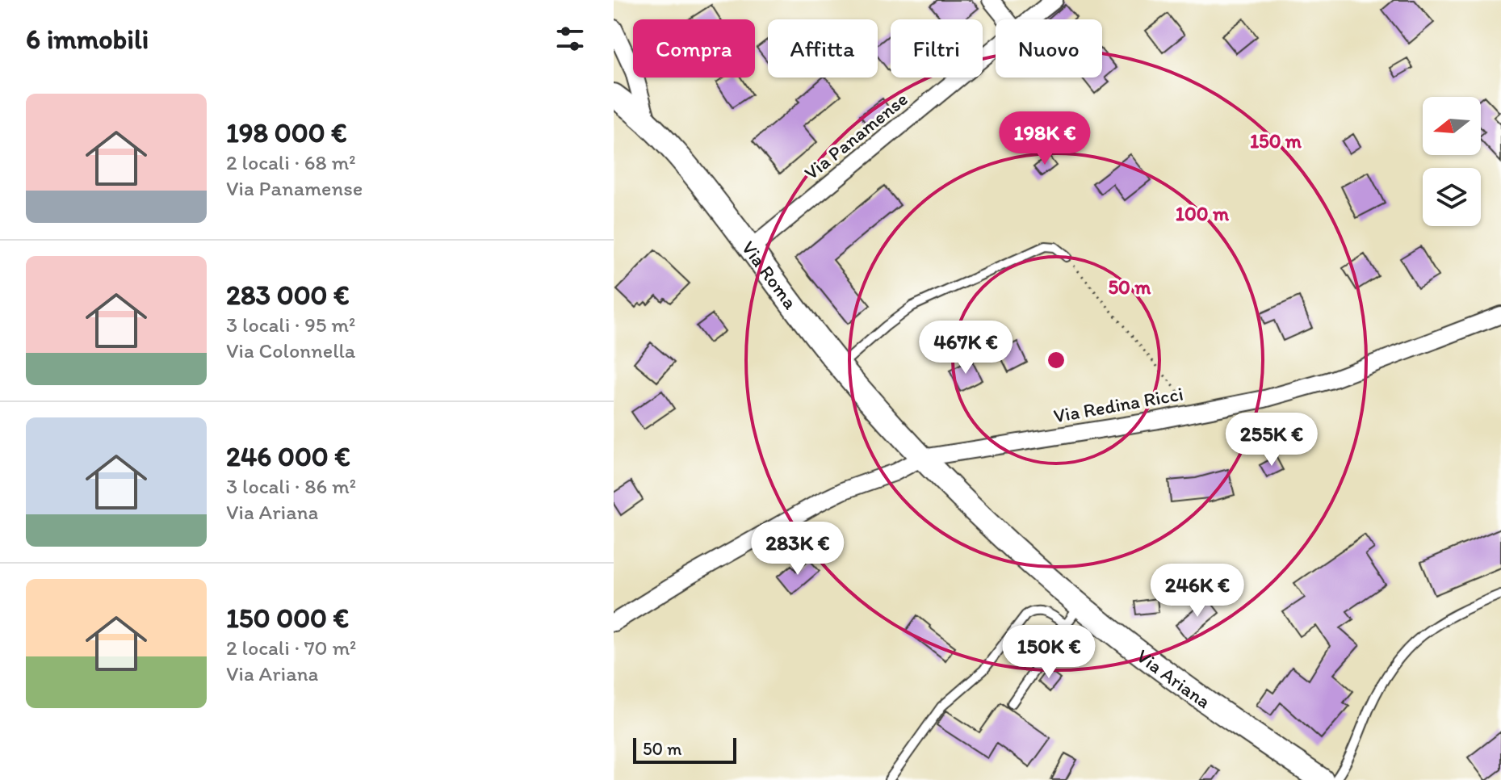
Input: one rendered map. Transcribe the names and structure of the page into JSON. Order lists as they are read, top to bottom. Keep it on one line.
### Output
{"streets":{"main road":["Via Roma","Via Ariana"],"street":["Via Panamense","Via Redina Ricci"]},"crossings":[["Via Panamense","Via Roma"],["Via Roma","Via Redina Ricci"],["Via Roma","Via Ariana"],["Via Redina Ricci","Via Ariana"]],"scale_bar":"50 m","north":"left","page":{"heading":"6 immobili","chip":["Compra","Affitta","Filtri","Nuovo"],"list":[{"name":"198 000 €","note":"2 locali · 68 m² · Via Panamense"},{"name":"283 000 €","note":"3 locali · 95 m² · Via Colonnella"},{"name":"246 000 €","note":"3 locali · 86 m² · Via Ariana"},{"name":"150 000 €","note":"2 locali · 70 m² · Via Ariana"}],"price":["198K €","467K €","255K €","283K €","246K €","150K €"],"scale":"50 m"},"rings":["150 m","100 m","50 m"]}
